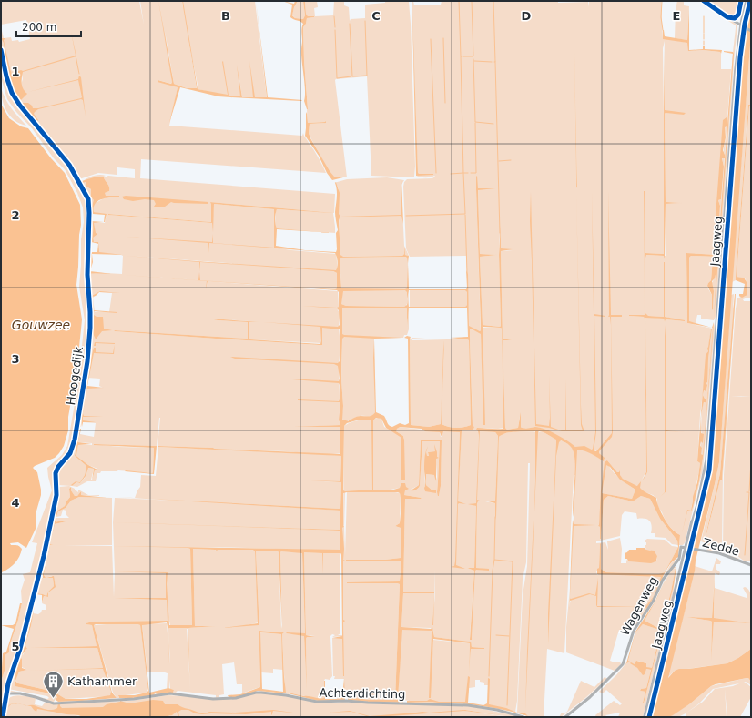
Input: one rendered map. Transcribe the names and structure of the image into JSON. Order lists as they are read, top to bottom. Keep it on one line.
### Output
{"streets":{"main road":["Jaagweg"],"street":["Hoogedijk","Zedde","Wagenweg","Achterdichting"]},"crossings":[["Jaagweg","Zedde"],["Hoogedijk","Achterdichting"],["Zedde","Wagenweg"]],"water":["Gouwzee"],"places":{"building":["Kathammer"]},"scale_bar":"200 m","grid":{"columns":["B","C","D","E"],"rows":["1","2","3","4","5"]}}
